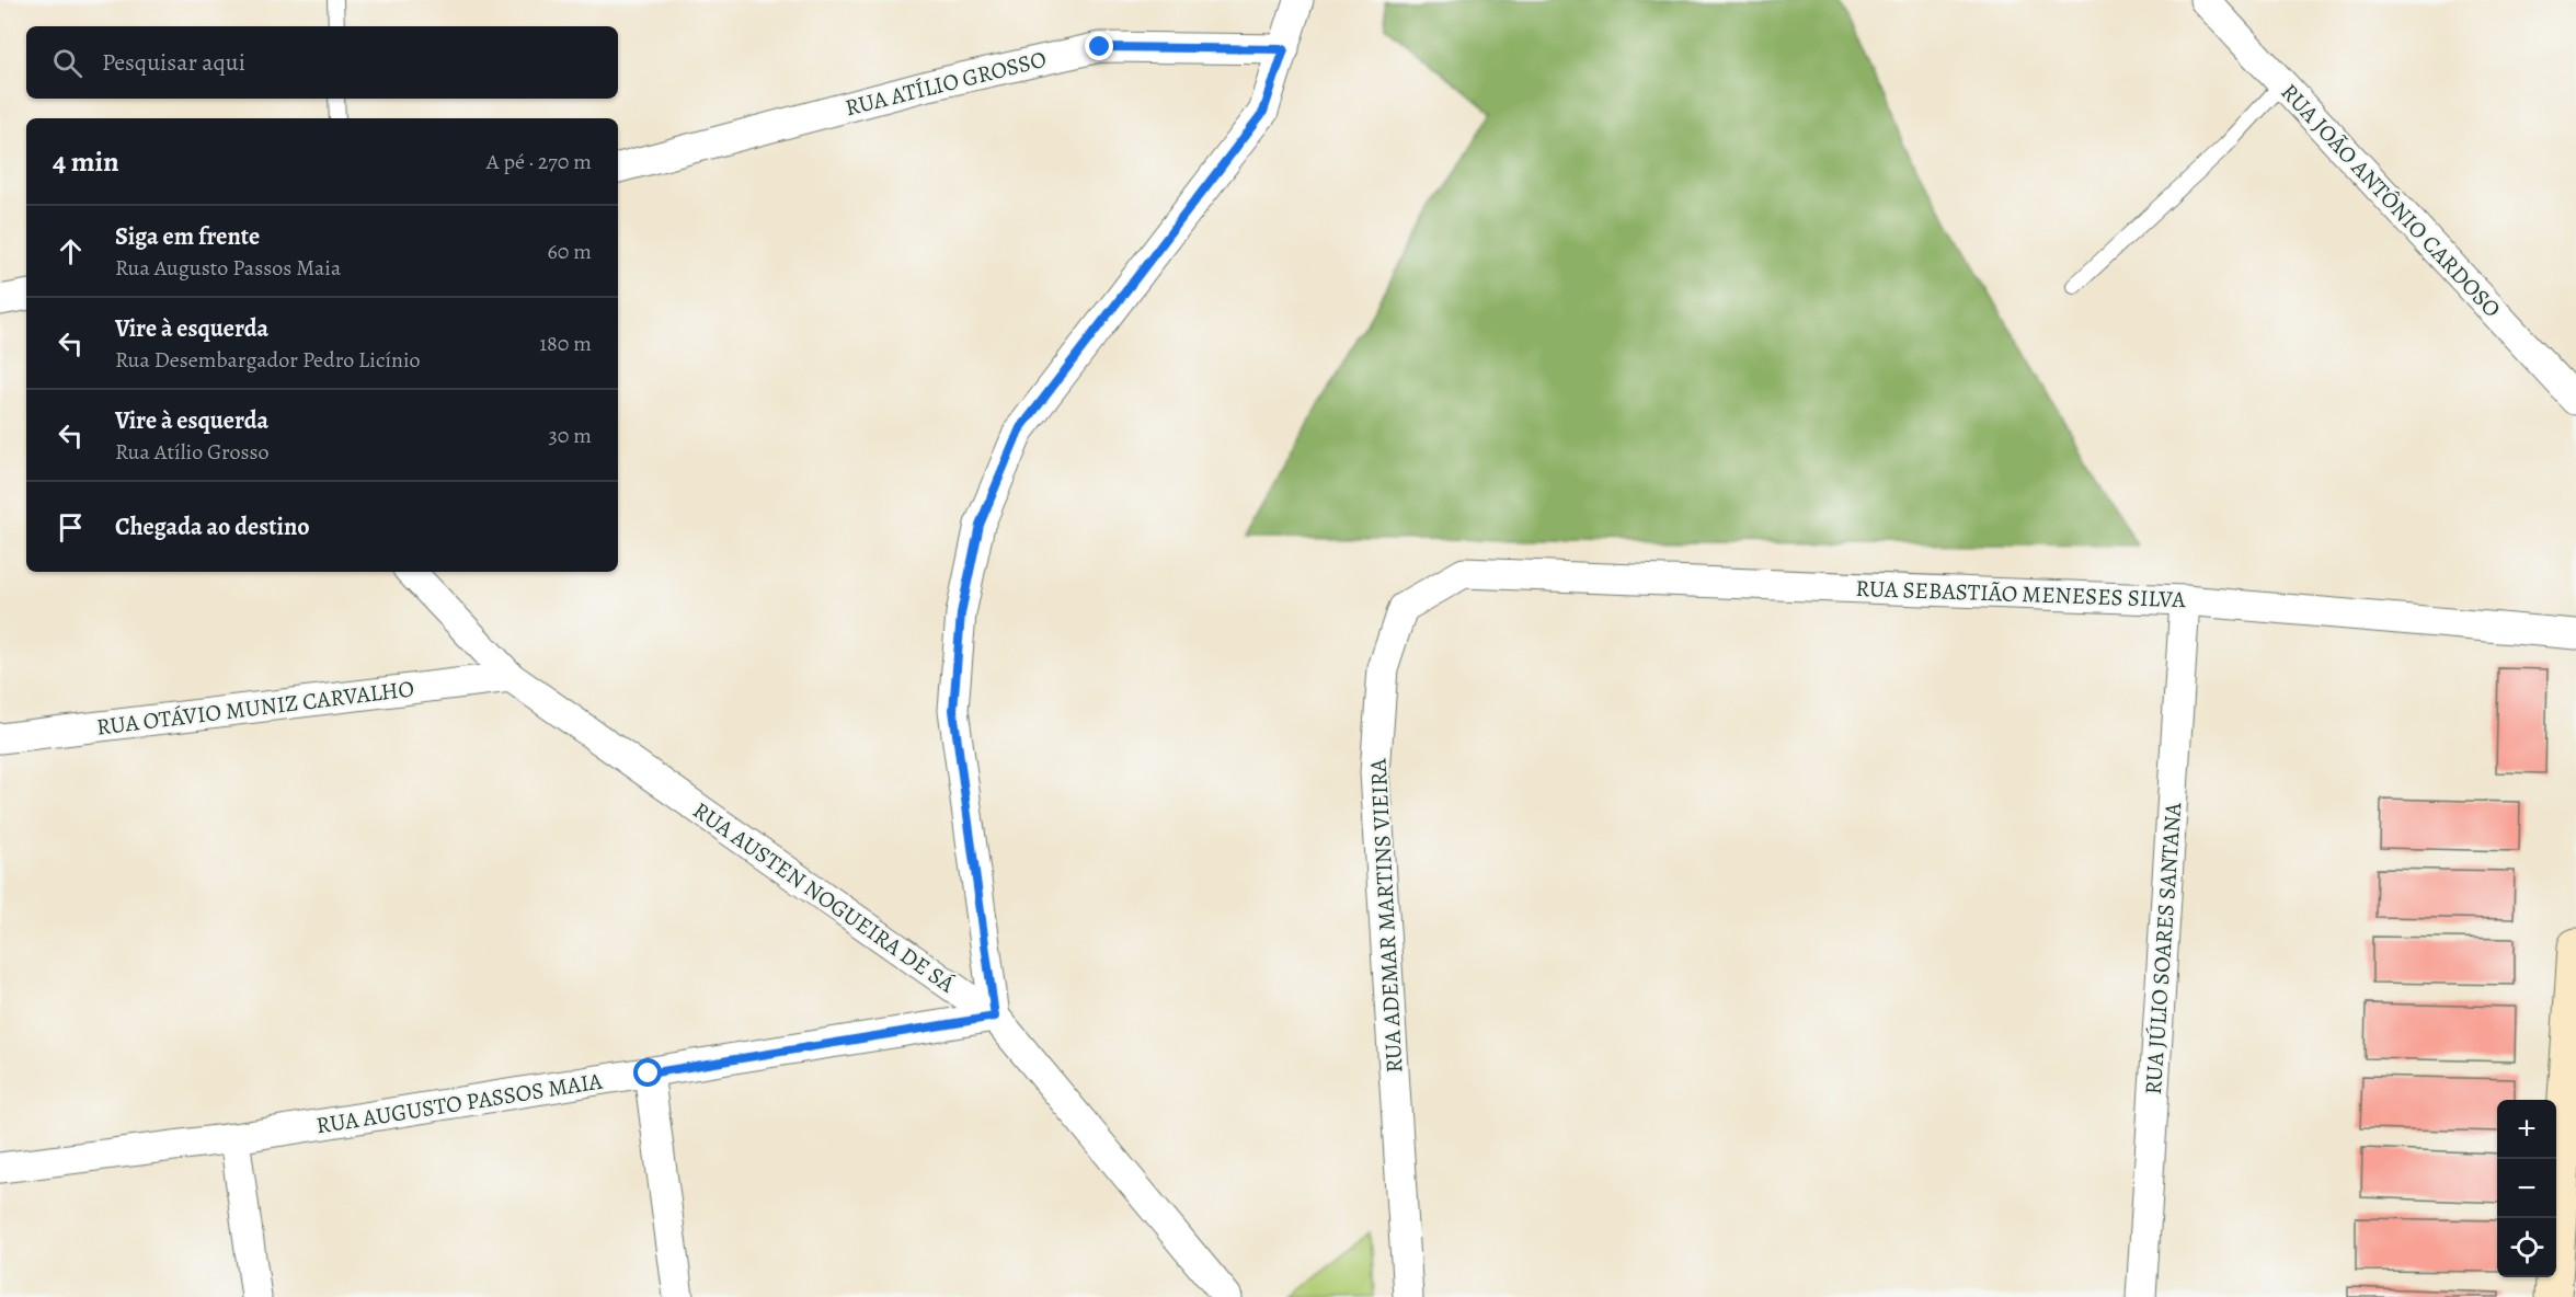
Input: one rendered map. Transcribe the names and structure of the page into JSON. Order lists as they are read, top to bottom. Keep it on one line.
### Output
{"streets":{"street":["RUA ATÍLIO GROSSO","RUA JOÃO ANTÔNIO CARDOSO","RUA SEBASTIÃO MENESES SILVA","RUA OTÁVIO MUNIZ CARVALHO","RUA AUSTEN NOGUEIRA DE SÁ","RUA ADEMAR MARTINS VIEIRA","RUA JÚLIO SOARES SANTANA","RUA AUGUSTO PASSOS MAIA"]},"crossings":[["RUA SEBASTIÃO MENESES SILVA","RUA ADEMAR MARTINS VIEIRA"],["RUA SEBASTIÃO MENESES SILVA","RUA JÚLIO SOARES SANTANA"],["RUA OTÁVIO MUNIZ CARVALHO","RUA AUSTEN NOGUEIRA DE SÁ"],["RUA AUSTEN NOGUEIRA DE SÁ","RUA AUGUSTO PASSOS MAIA"]],"page":{"search":"Pesquisar aqui","heading":["4 min","A pé · 270 m"],"list":[["Siga em frente","Rua Augusto Passos Maia","60 m"],["Vire à esquerda","Rua Desembargador Pedro Licínio","180 m"],["Vire à esquerda","Rua Atílio Grosso","30 m"],"Chegada ao destino"],"map_buttons":["+","−"]}}
